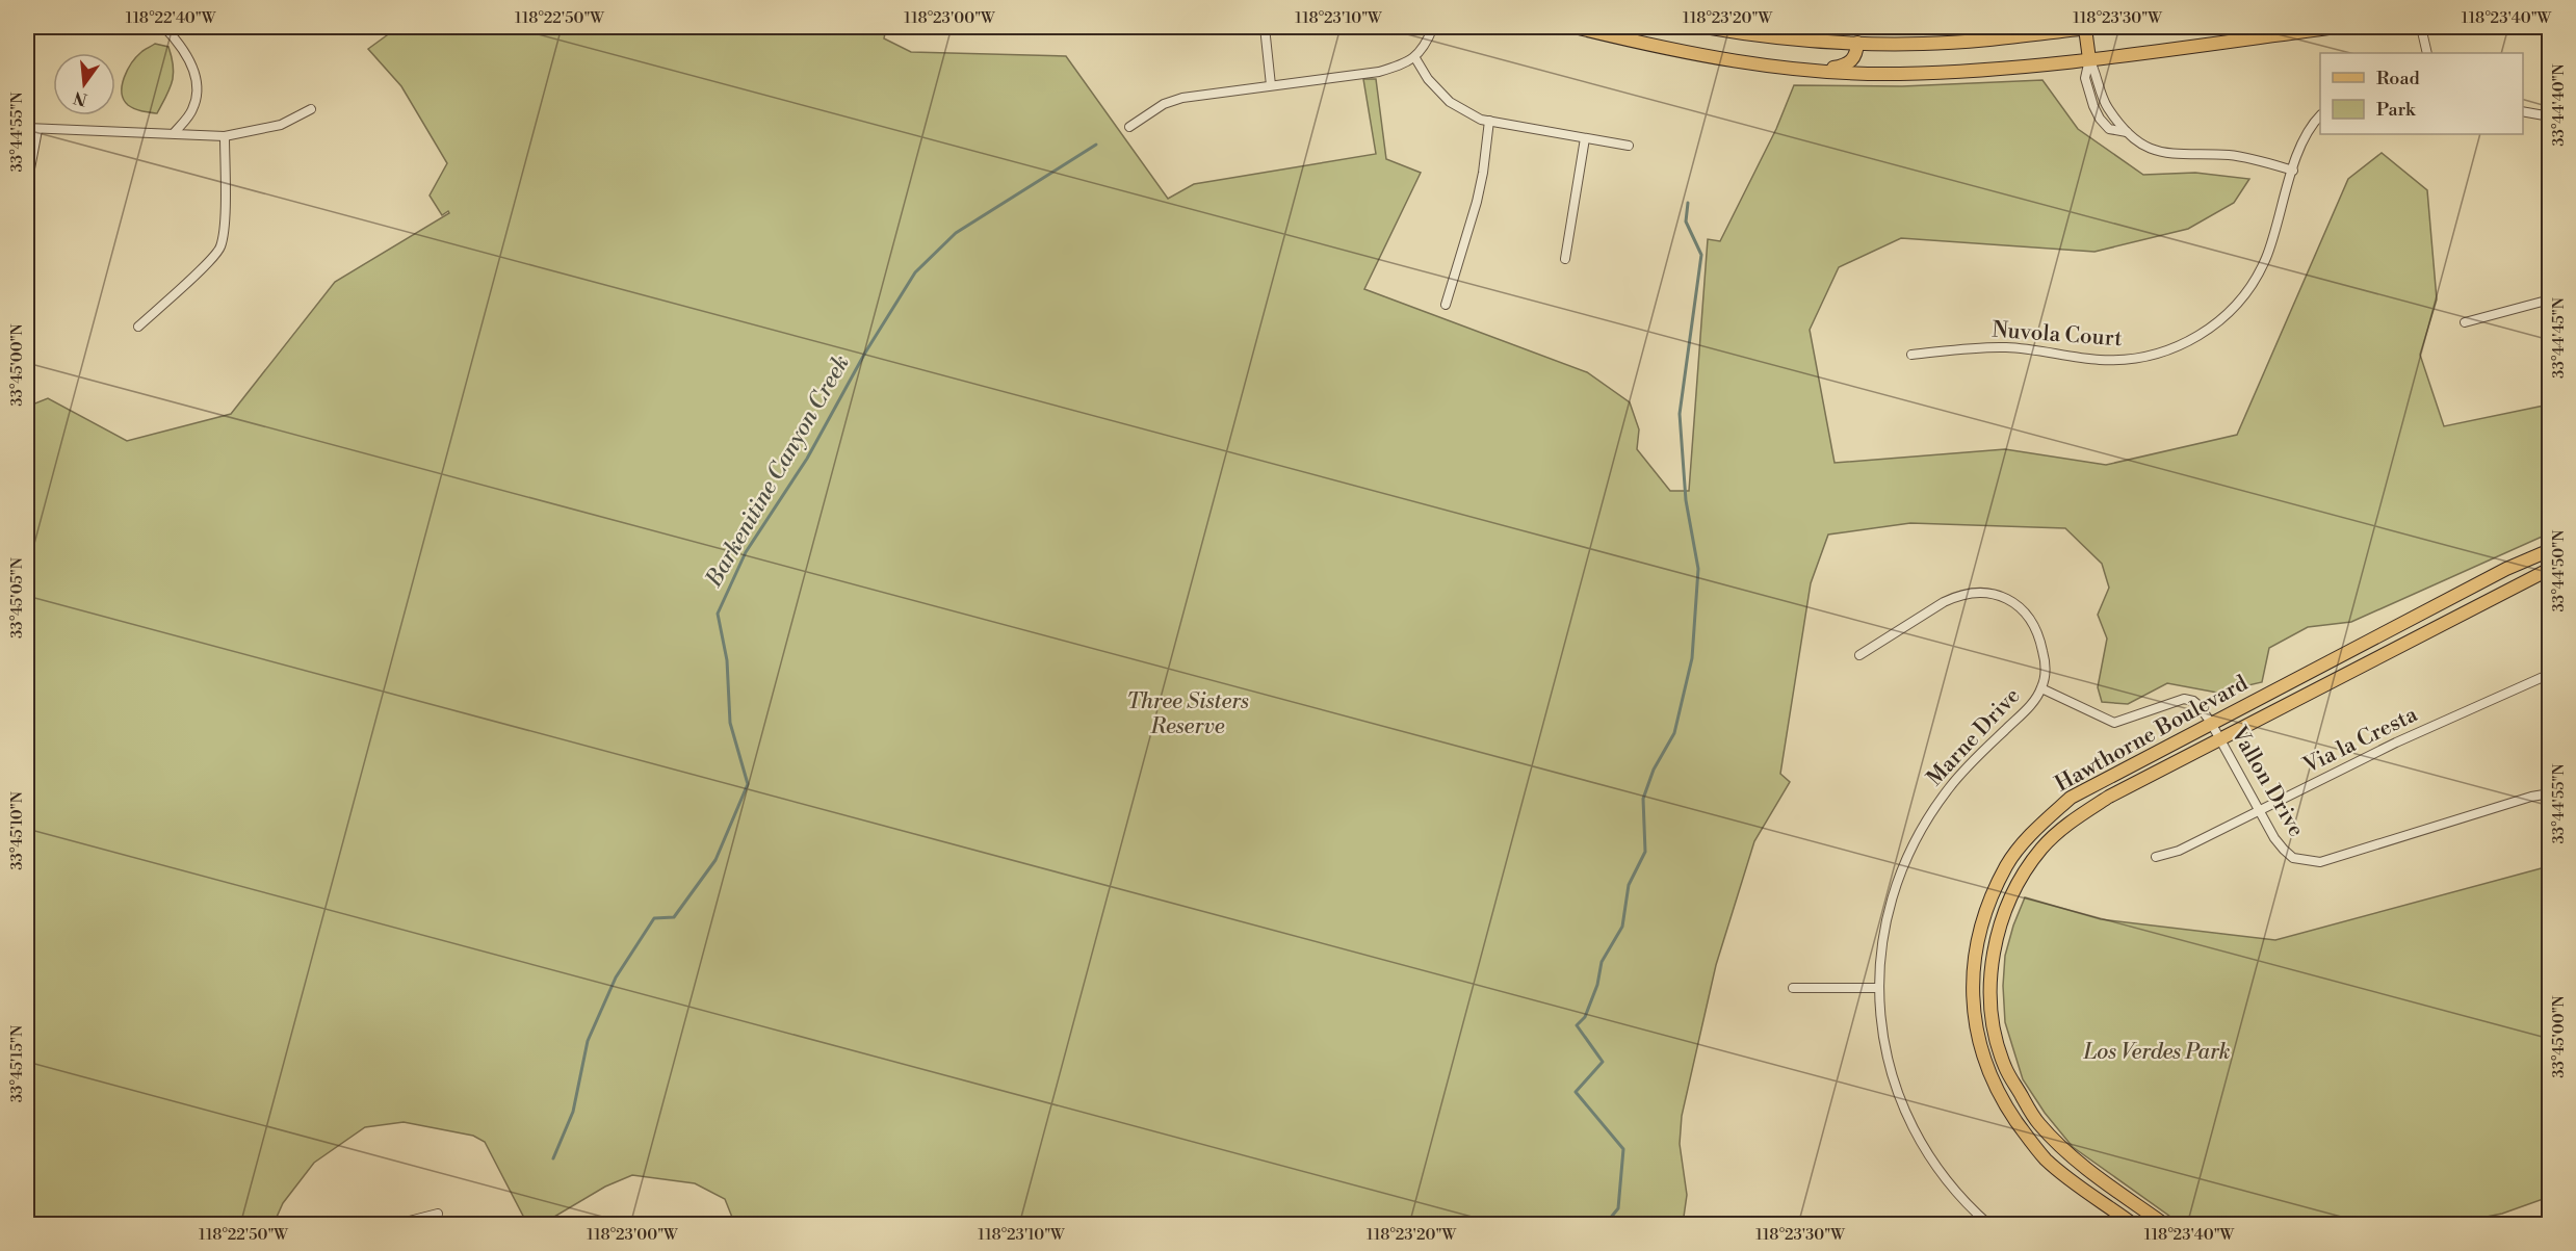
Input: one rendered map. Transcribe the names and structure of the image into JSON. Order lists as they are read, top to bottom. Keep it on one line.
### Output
{"streets":{"main road":["Hawthorne Boulevard"],"street":["Nuvola Court","Marne Drive","Via la Cresta","Vallon Drive"]},"crossings":[["Hawthorne Boulevard","Vallon Drive"],["Marne Drive","Vallon Drive"],["Via la Cresta","Vallon Drive"]],"water":["Barkenitine Canyon Creek"],"parks":["Three Sisters Reserve","Los Verdes Park"],"legend":["Road","Park"],"north":"bottom","coordinates":["118°22'40\"W","118°22'50\"W","118°23'00\"W","118°23'10\"W","118°23'20\"W","118°23'30\"W","118°23'40\"W","33°44'40\"N","33°44'55\"N","33°44'45\"N","33°45'00\"N","33°44'50\"N","33°45'05\"N","33°45'10\"N","33°45'15\"N"]}
